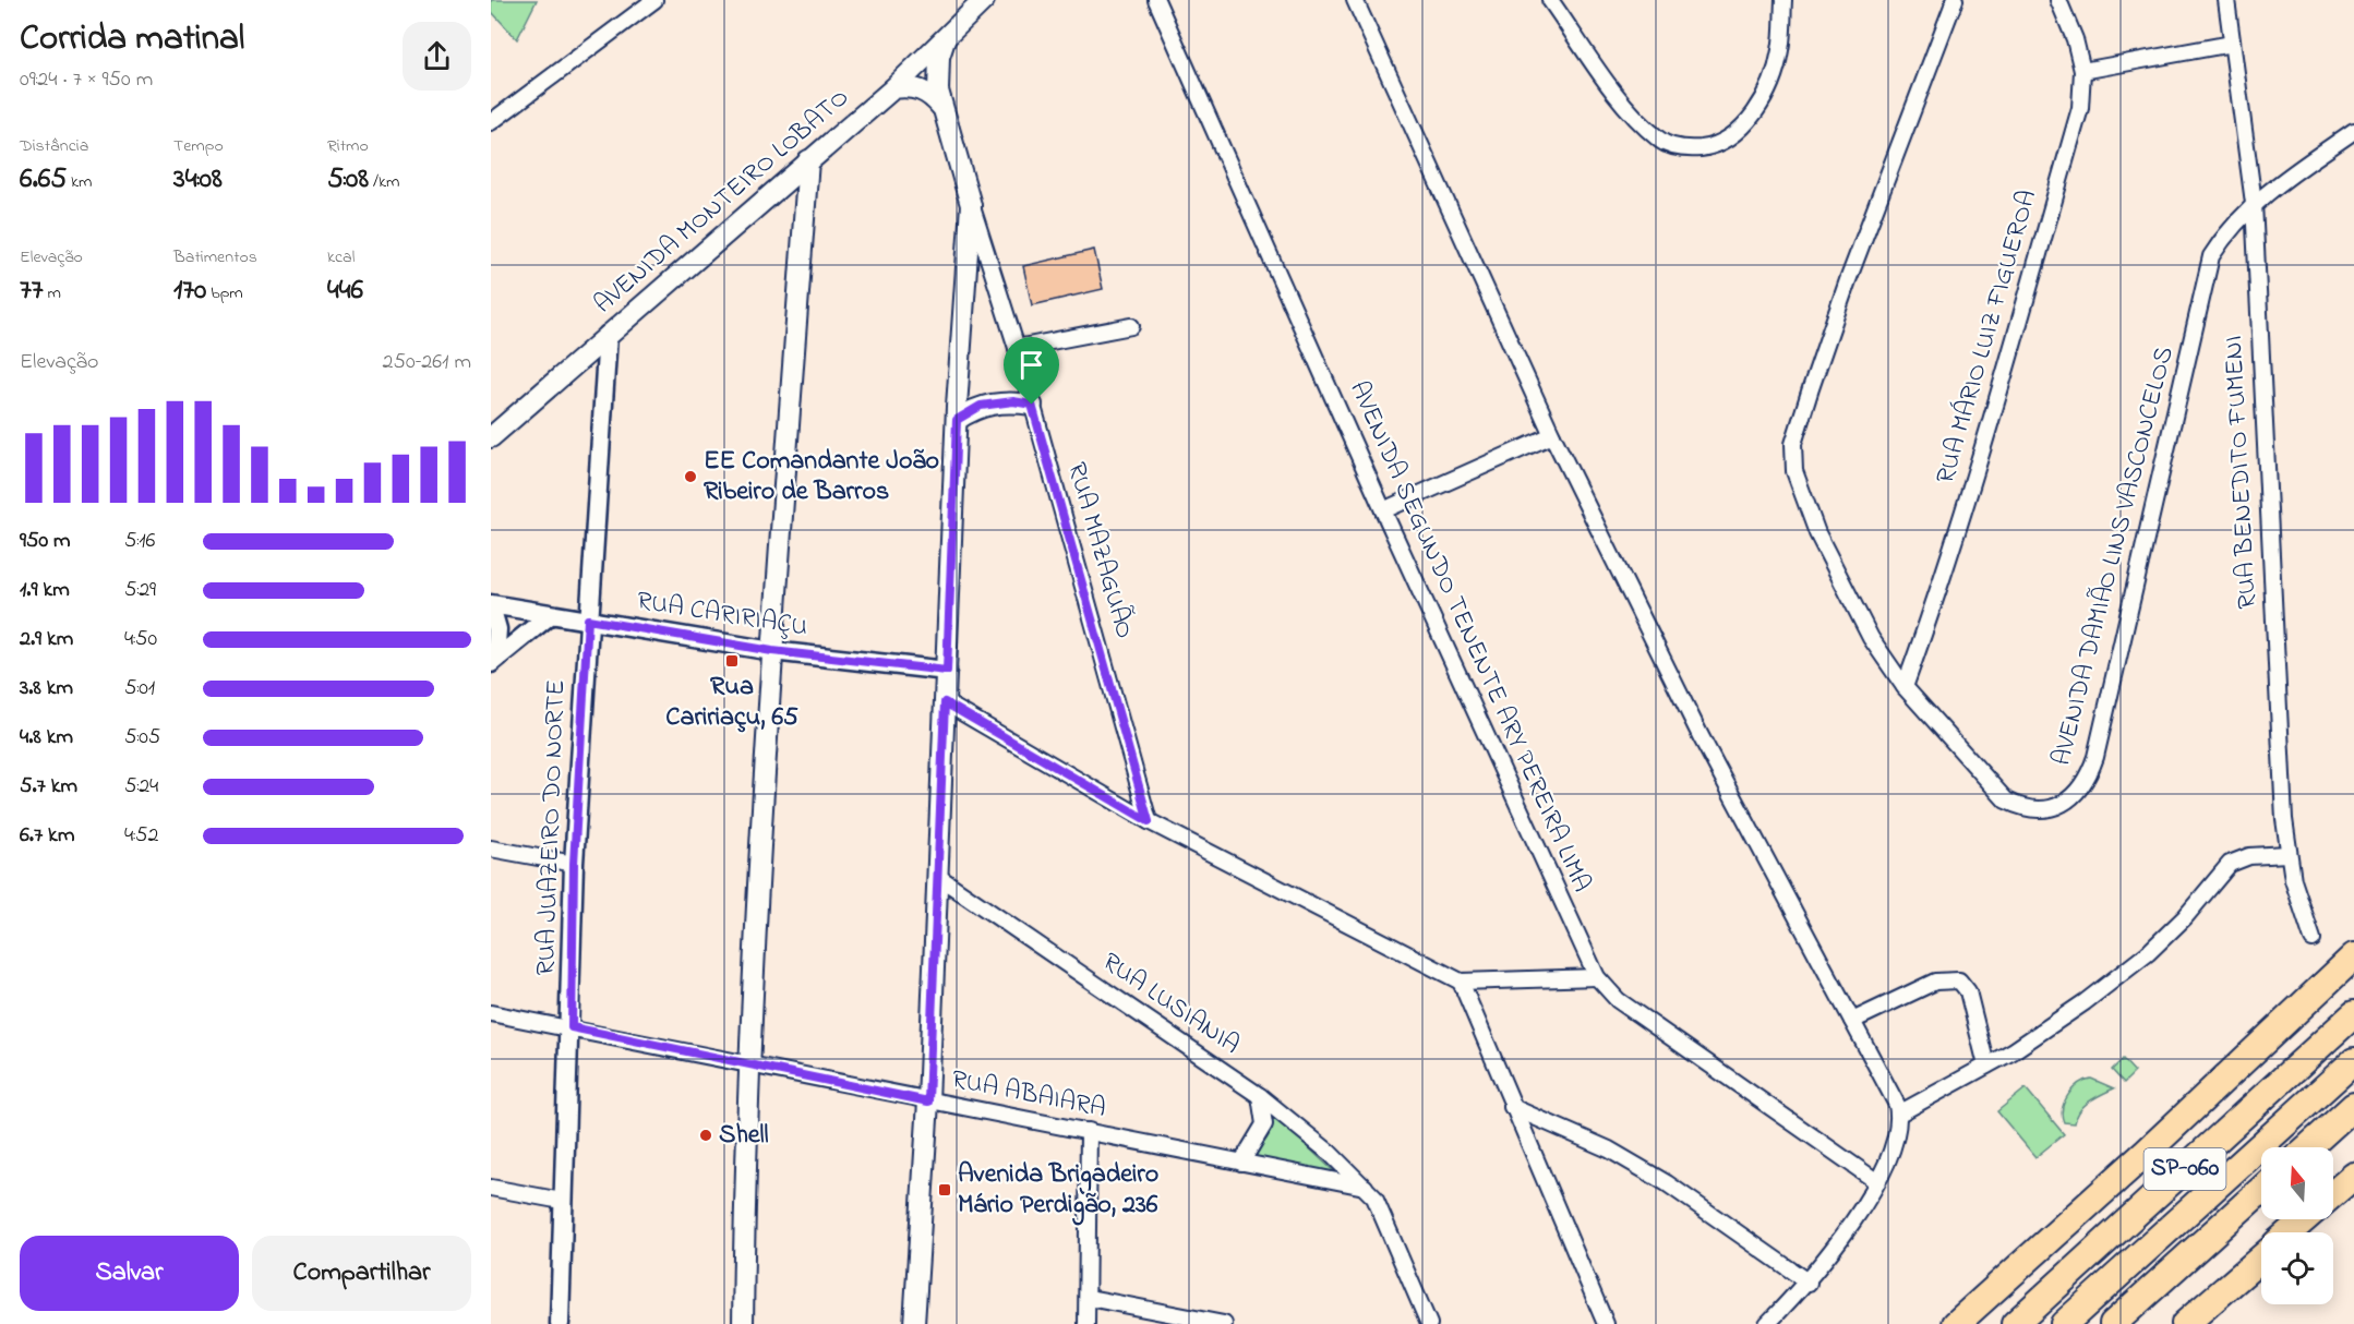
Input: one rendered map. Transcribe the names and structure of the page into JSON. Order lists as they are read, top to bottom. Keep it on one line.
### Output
{"streets":{"highway":["SP-060"],"main road":["AVENIDA MONTEIRO LOBATO","RUA MAZAGUÃO"],"street":["RUA MÁRIO LUIZ FIGUEROA","RUA BENEDITO FUMENI","AVENIDA DAMIÃO LINS VASCONCELOS","RUA CARIRIAÇU","AVENIDA SEGUNDO TENENTE ARY PEREIRA LIMA","RUA JUAZEIRO DO NORTE","RUA LUSIANIA","RUA ABAIARA"]},"crossings":[["AVENIDA MONTEIRO LOBATO","RUA MAZAGUÃO"],["AVENIDA MONTEIRO LOBATO","RUA JUAZEIRO DO NORTE"],["RUA MÁRIO LUIZ FIGUEROA","AVENIDA DAMIÃO LINS VASCONCELOS"],["RUA BENEDITO FUMENI","AVENIDA DAMIÃO LINS VASCONCELOS"],["RUA CARIRIAÇU","RUA JUAZEIRO DO NORTE"],["RUA JUAZEIRO DO NORTE","RUA ABAIARA"],["RUA LUSIANIA","RUA ABAIARA"]],"places":{"other":["EE Comandante João Ribeiro de Barros","Shell"],"transit":["Rua Caririaçu, 65","Avenida Brigadeiro Mário Perdigão, 236"]},"north":"top","page":{"heading":["Corrida matinal","09:24 · 7 × 950 m"],"stats":[["Distância","6.65 km"],["Tempo","34:08"],["Ritmo","5:08 /km"],["Elevação","77 m"],["Batimentos","170 bpm"],["kcal","446"]],"chart":["Elevação","250–261 m"],"list":[{"name":"950 m","note":"5:16"},{"name":"1.9 km","note":"5:29"},{"name":"2.9 km","note":"4:50"},{"name":"3.8 km","note":"5:01"},{"name":"4.8 km","note":"5:05"},{"name":"5.7 km","note":"5:24"},{"name":"6.7 km","note":"4:52"}],"buttons":["Salvar","Compartilhar"]}}
